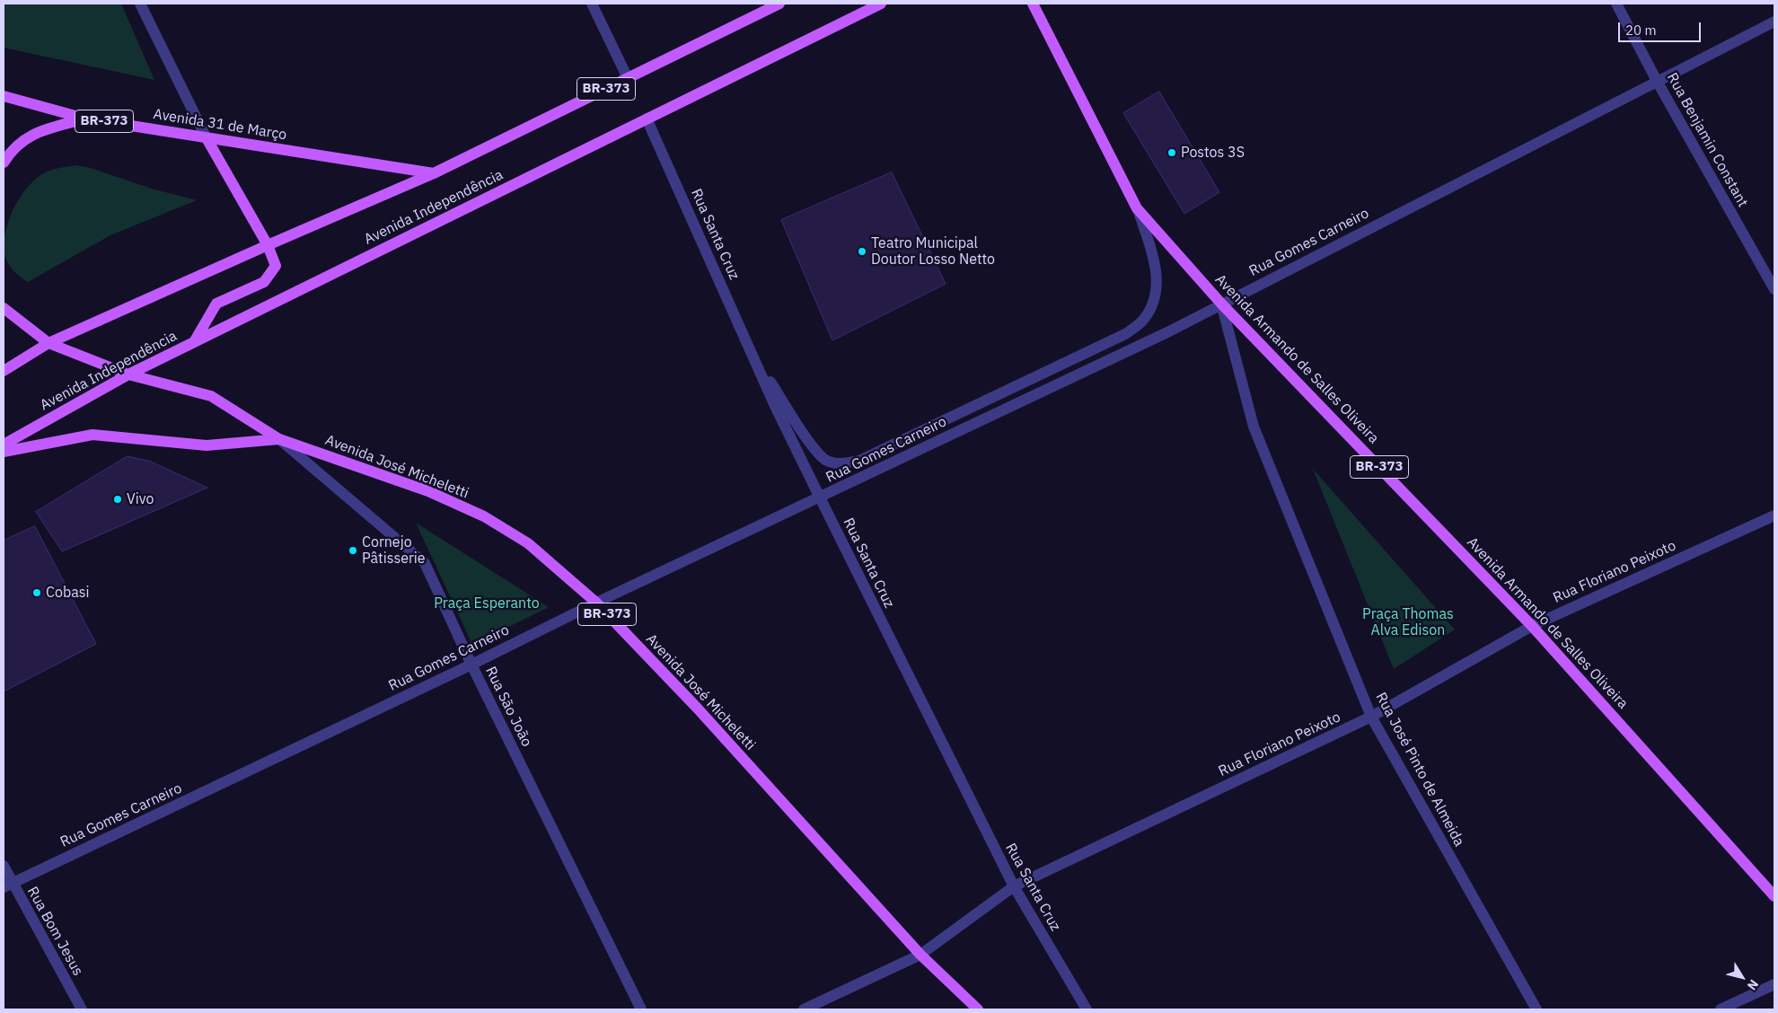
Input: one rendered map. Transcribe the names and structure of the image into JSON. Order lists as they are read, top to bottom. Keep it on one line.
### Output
{"streets":{"main road":["BR-373","Avenida 31 de Março","Avenida Independência","Avenida Armando de Salles Oliveira","Avenida José Micheletti"],"street":["Rua Benjamin Constant","Rua Santa Cruz","Rua Gomes Carneiro","Rua Floriano Peixoto","Rua São João","Rua José Pinto de Almeida","Rua Bom Jesus"]},"crossings":[["BR-373","Avenida Independência"],["BR-373","Avenida José Micheletti"],["Avenida 31 de Março","Avenida Independência"],["Rua Benjamin Constant","Rua Gomes Carneiro"],["Avenida Independência","Rua Santa Cruz"],["Avenida Independência","Avenida José Micheletti"],["Rua Santa Cruz","Rua Gomes Carneiro"],["Rua Santa Cruz","Rua Floriano Peixoto"],["Rua Gomes Carneiro","Avenida Armando de Salles Oliveira"],["Rua Gomes Carneiro","Avenida José Micheletti"],["Rua Gomes Carneiro","Rua São João"],["Rua Gomes Carneiro","Rua José Pinto de Almeida"],["Rua Gomes Carneiro","Rua Bom Jesus"],["Avenida Armando de Salles Oliveira","Rua Floriano Peixoto"],["Avenida Armando de Salles Oliveira","Rua José Pinto de Almeida"],["Avenida José Micheletti","Rua Floriano Peixoto"],["Avenida José Micheletti","Rua São João"],["Rua Floriano Peixoto","Rua José Pinto de Almeida"]],"parks":["Praça Esperanto","Praça Thomas Alva Edison"],"places":["Postos 3S","Teatro Municipal Doutor Losso Netto","Vivo","Cornejo Pâtisserie","Cobasi"],"scale_bar":"20 m","north":"bottom right"}
